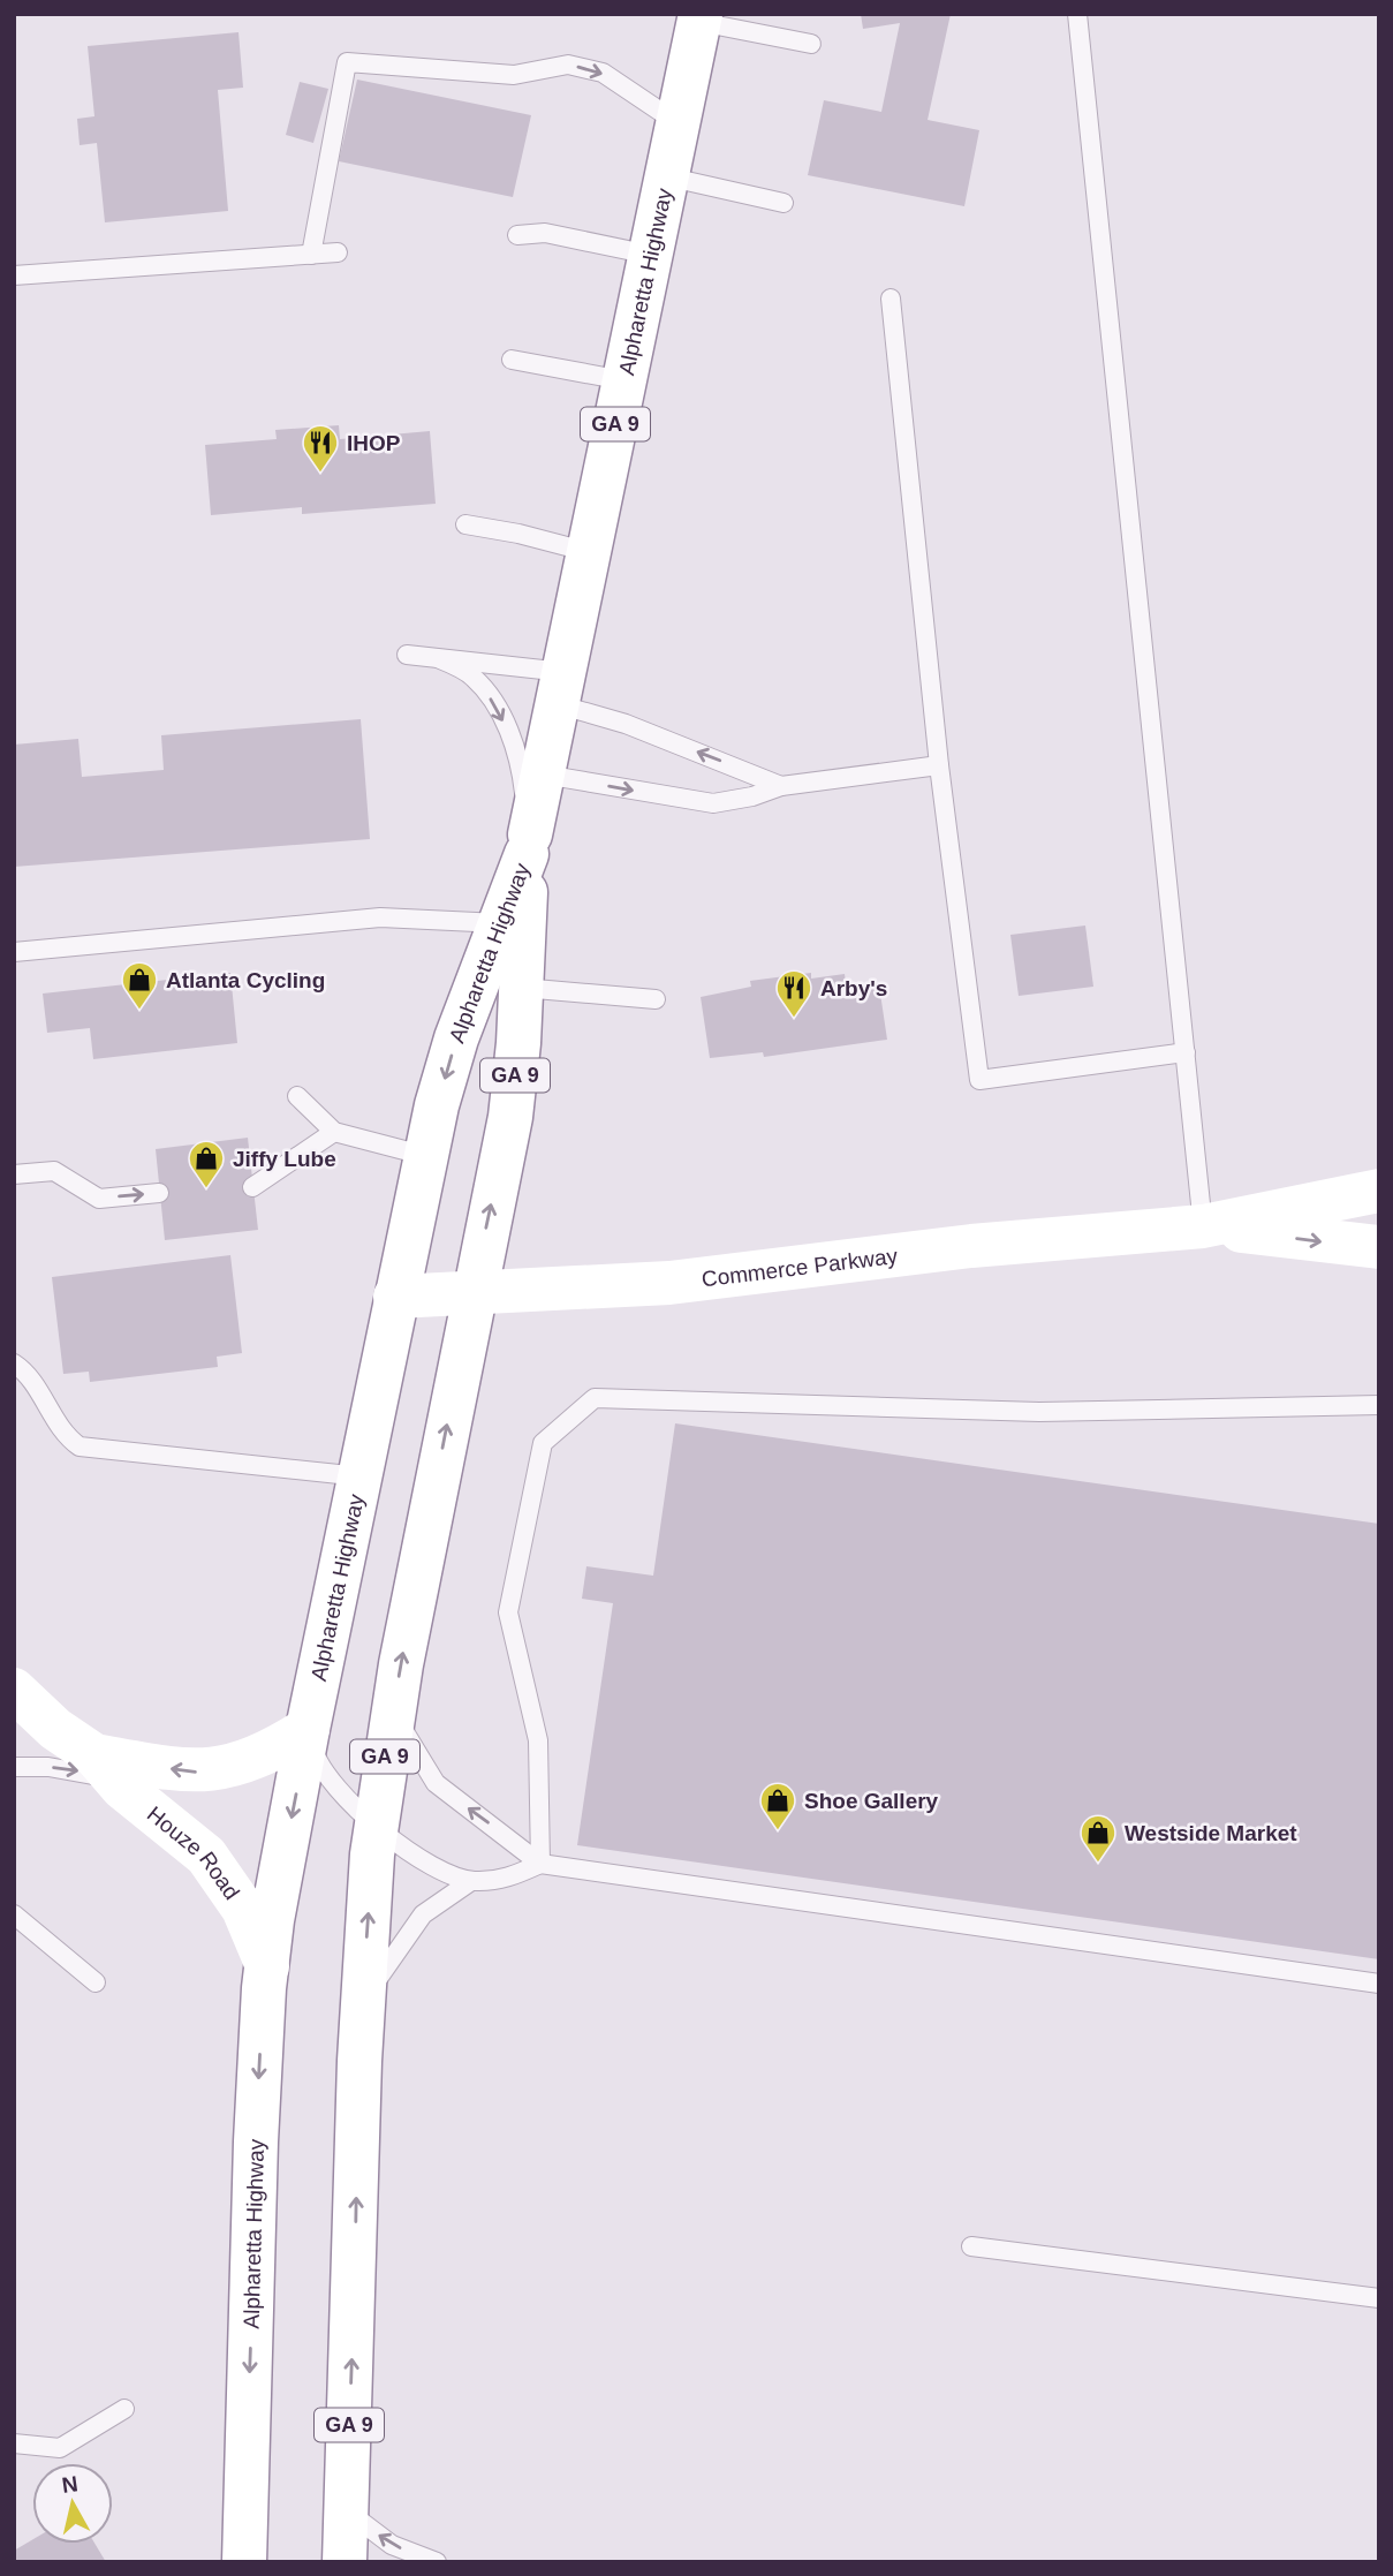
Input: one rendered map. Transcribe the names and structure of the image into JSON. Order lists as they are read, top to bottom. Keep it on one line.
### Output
{"streets":{"main road":["Alpharetta Highway","GA 9","Commerce Parkway","Houze Road"]},"crossings":[["Alpharetta Highway","Commerce Parkway"],["Alpharetta Highway","Houze Road"]],"places":{"restaurant":["IHOP","Arby's"],"shop":["Atlanta Cycling","Jiffy Lube","Shoe Gallery","Westside Market"]},"north":"top"}
